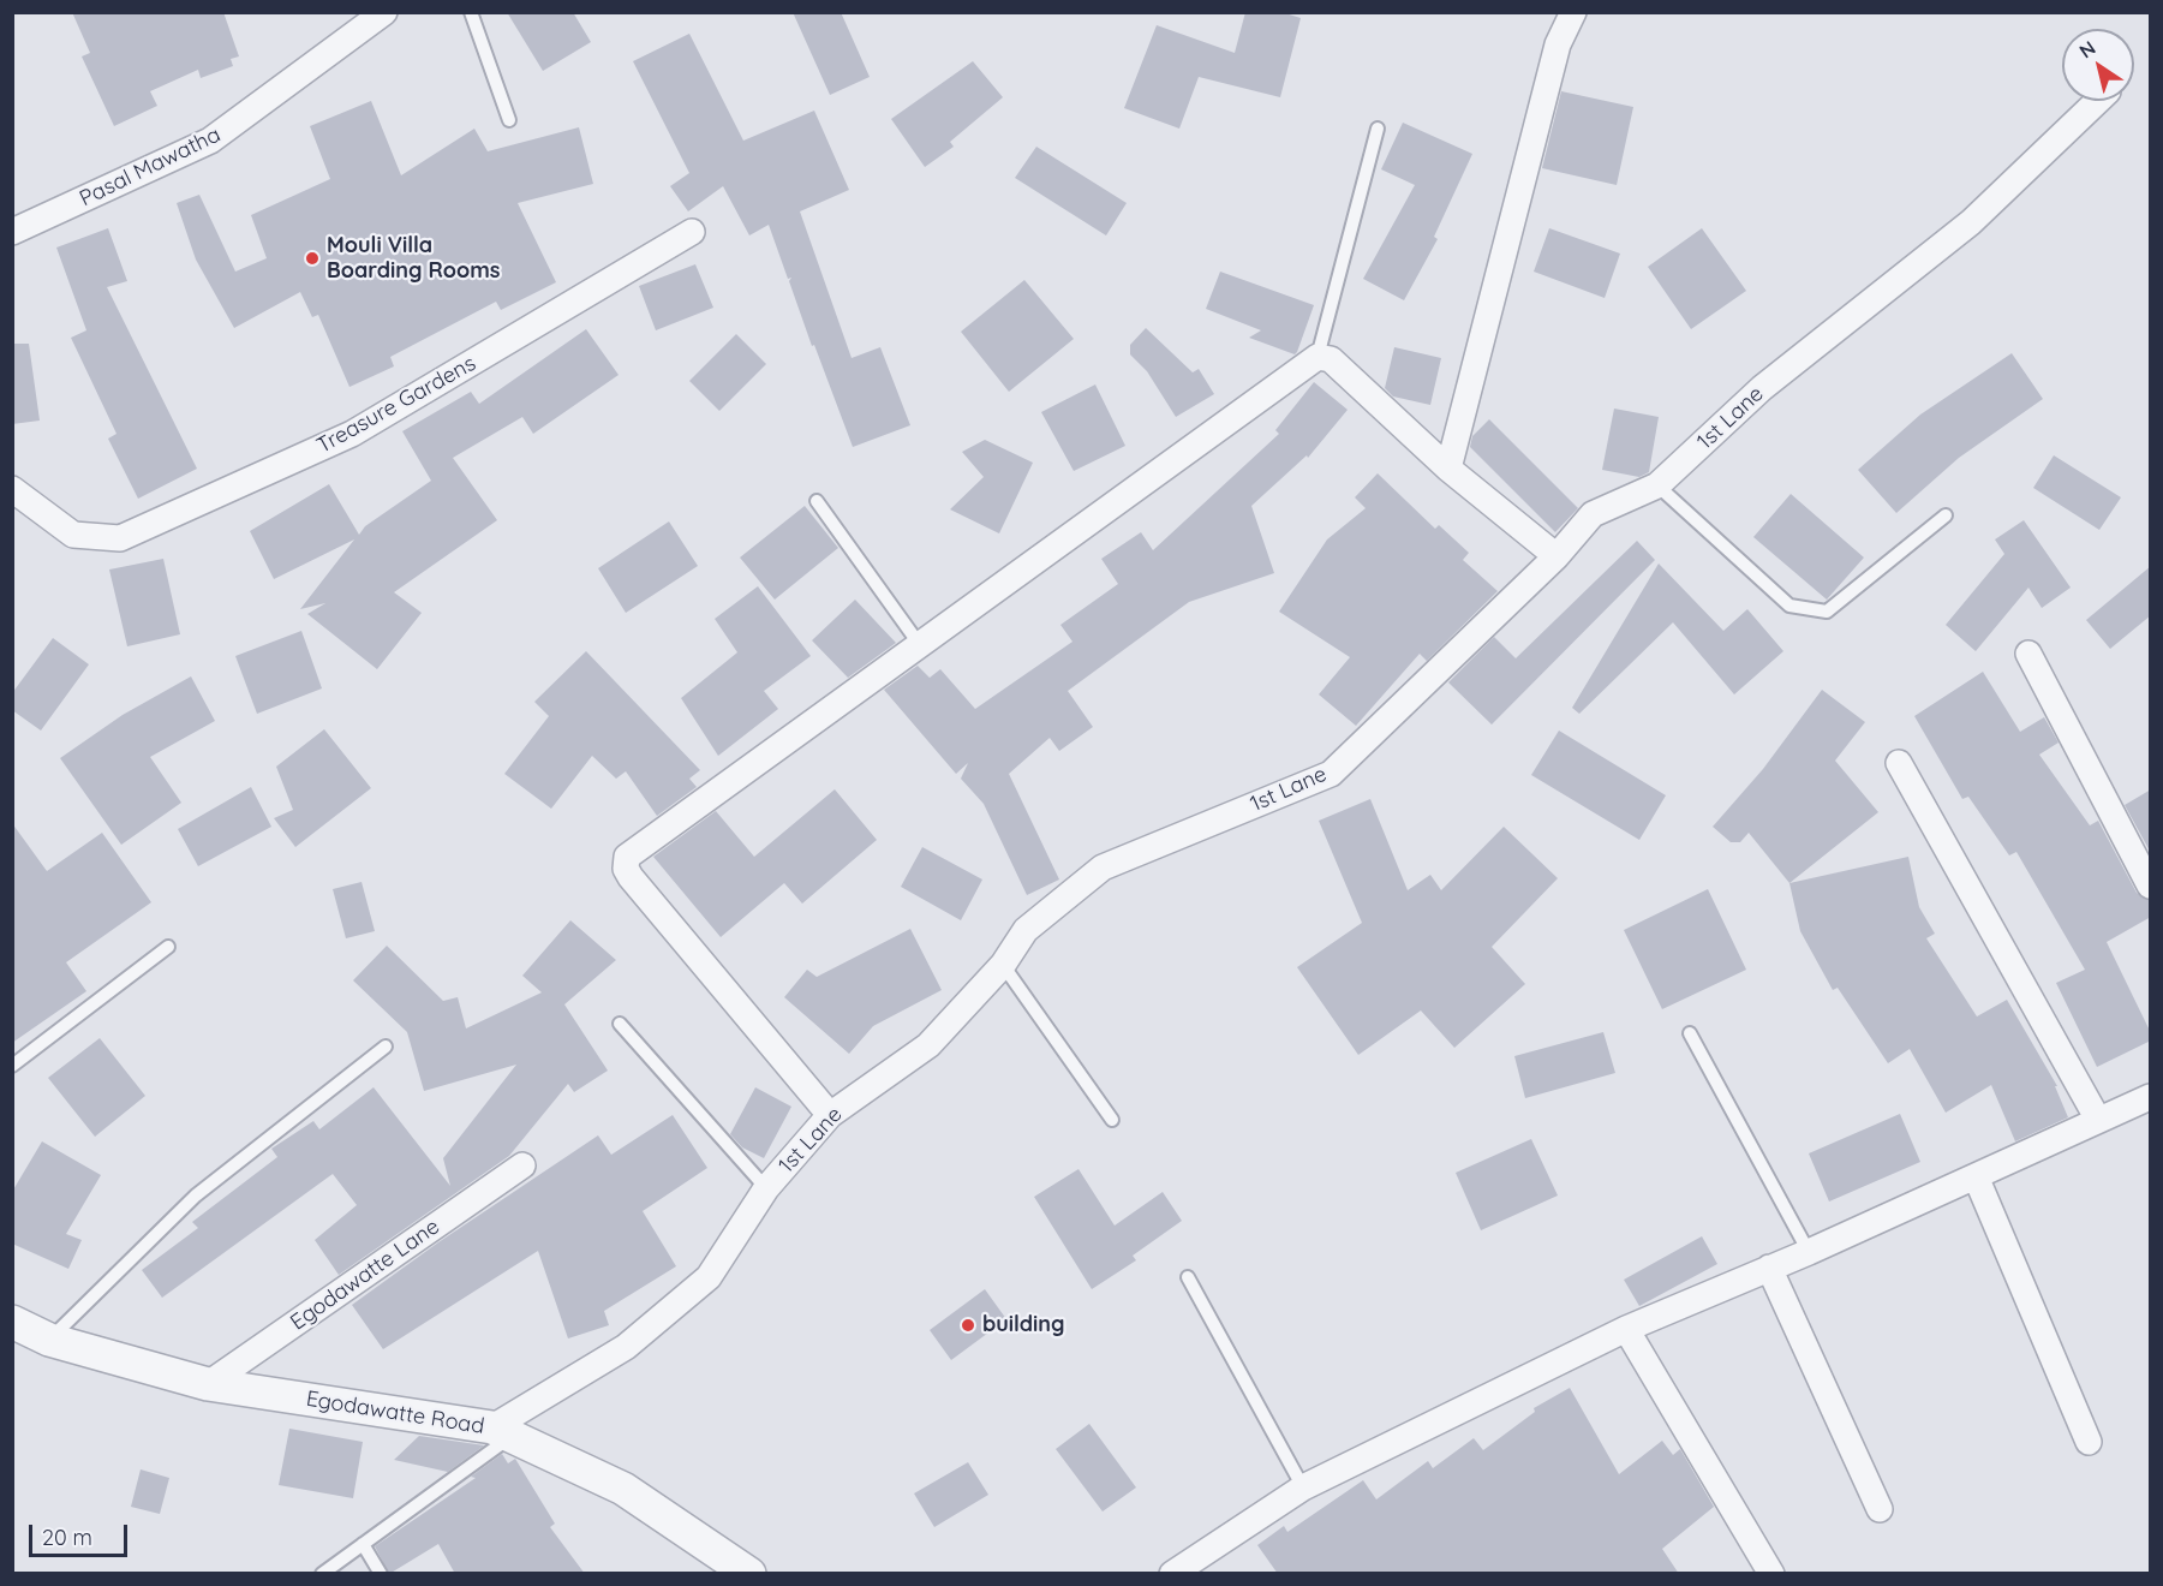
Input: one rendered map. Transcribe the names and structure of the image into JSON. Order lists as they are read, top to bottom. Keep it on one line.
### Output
{"streets":{"street":["Pasal Mawatha","Treasure Gardens","1st Lane","Egodawatte Lane","Egodawatte Road"]},"crossings":[["1st Lane","Egodawatte Road"],["Egodawatte Lane","Egodawatte Road"]],"places":["Mouli Villa Boarding Rooms","building"],"scale_bar":"20 m","north":"top left"}
